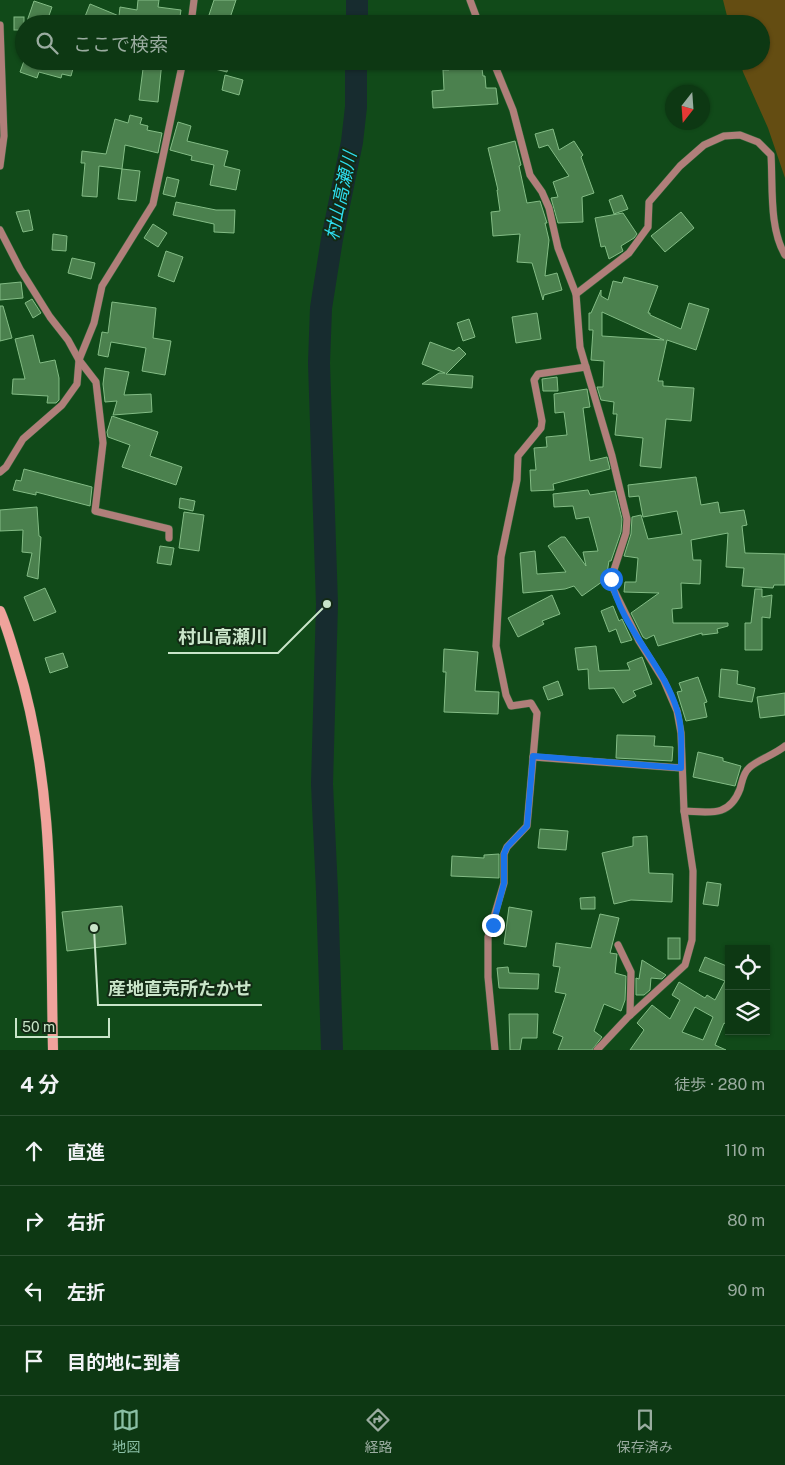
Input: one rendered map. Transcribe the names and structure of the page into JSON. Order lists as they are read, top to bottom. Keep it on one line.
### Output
{"water":["村山高瀬川"],"places":["村山高瀬川","産地直売所たかせ"],"scale_bar":"50 m","north":"bottom","page":{"search":"ここで検索","scale":"50 m","heading":["4 分","徒歩 · 280 m"],"list":[["直進","110 m"],["右折","80 m"],["左折","90 m"],"目的地に到着"],"nav":["地図","経路","保存済み"]}}
